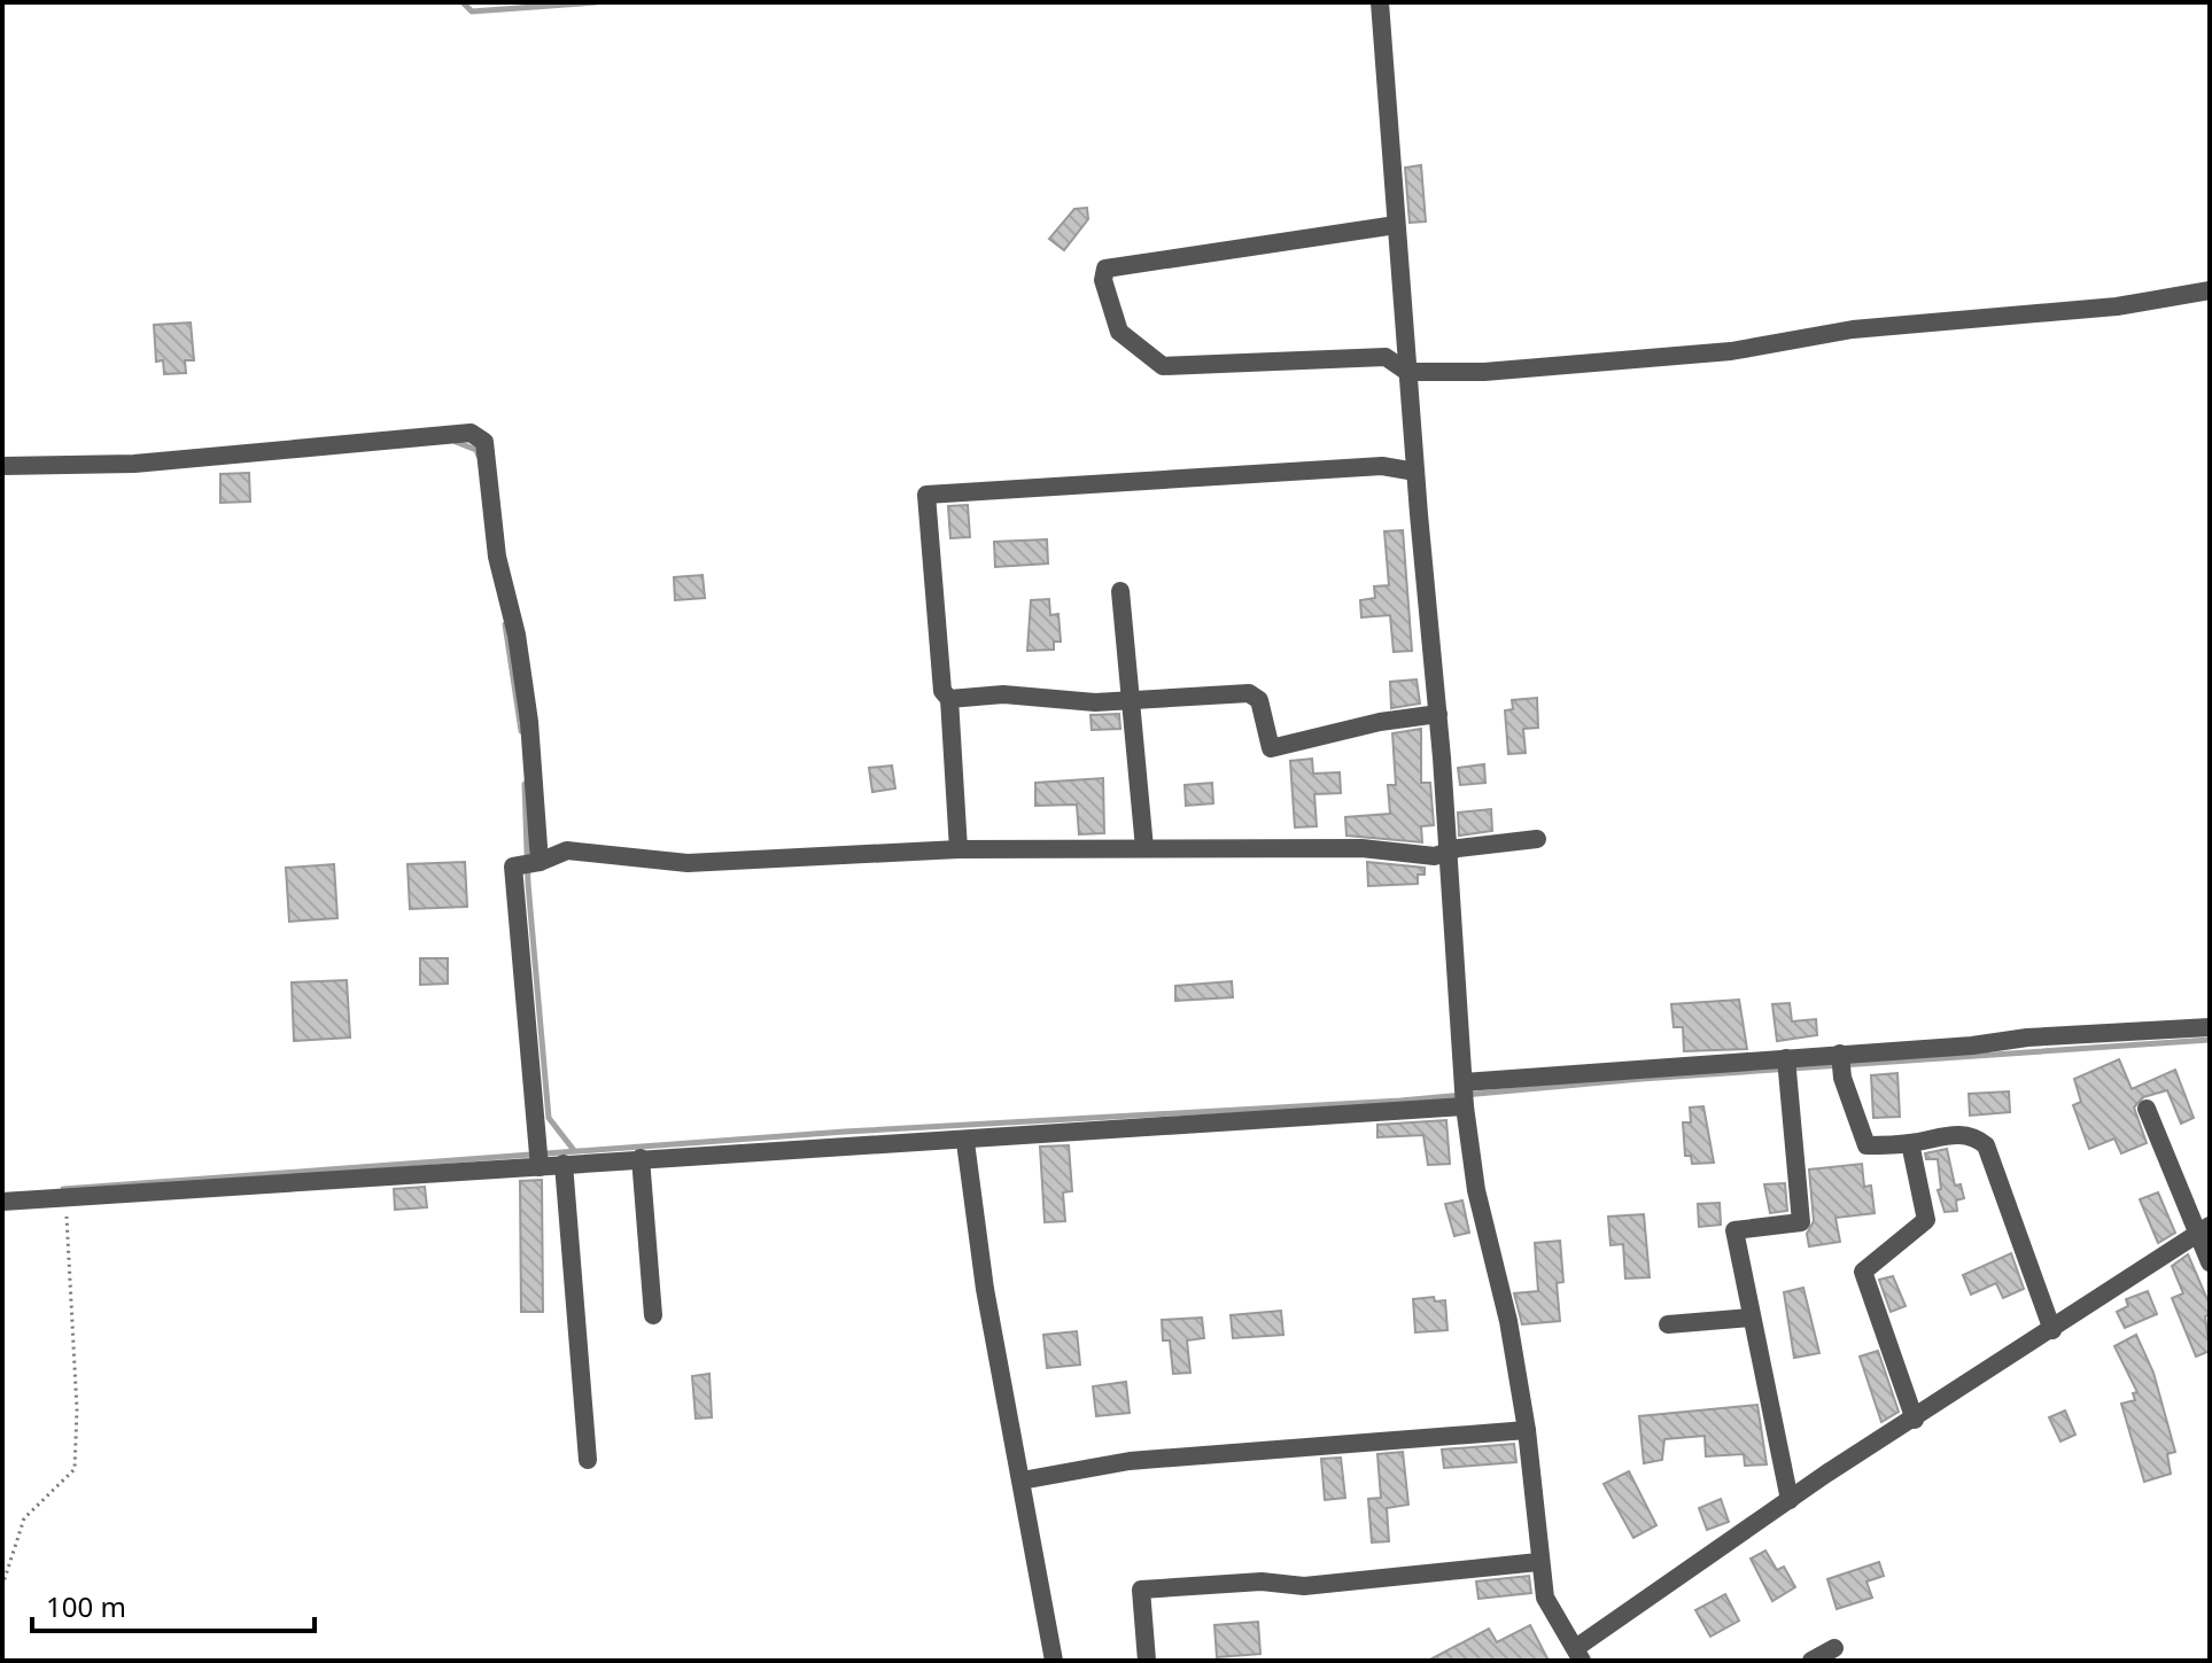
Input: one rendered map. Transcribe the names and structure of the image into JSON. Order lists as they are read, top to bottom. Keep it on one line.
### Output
{"scale_bar":"100 m"}
